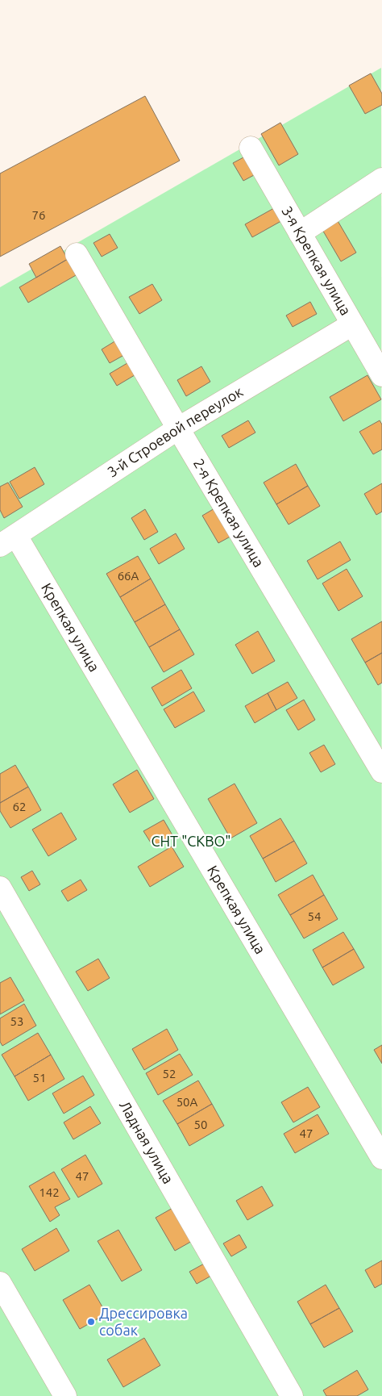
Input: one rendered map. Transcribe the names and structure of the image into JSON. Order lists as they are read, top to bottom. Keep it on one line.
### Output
{"streets":{"lane":["3-я Крепкая улица","3-й Строевой переулок","2-я Крепкая улица","Крепкая улица","Ладная улица"]},"crossings":[["3-я Крепкая улица","3-й Строевой переулок"],["3-й Строевой переулок","2-я Крепкая улица"],["3-й Строевой переулок","Крепкая улица"]],"parks":["СНТ \"СКВО\""],"places":["Дрессировка собак"],"house_numbers":["76","66А","62","54","53","52","51","50А","50","47","47","142"]}
